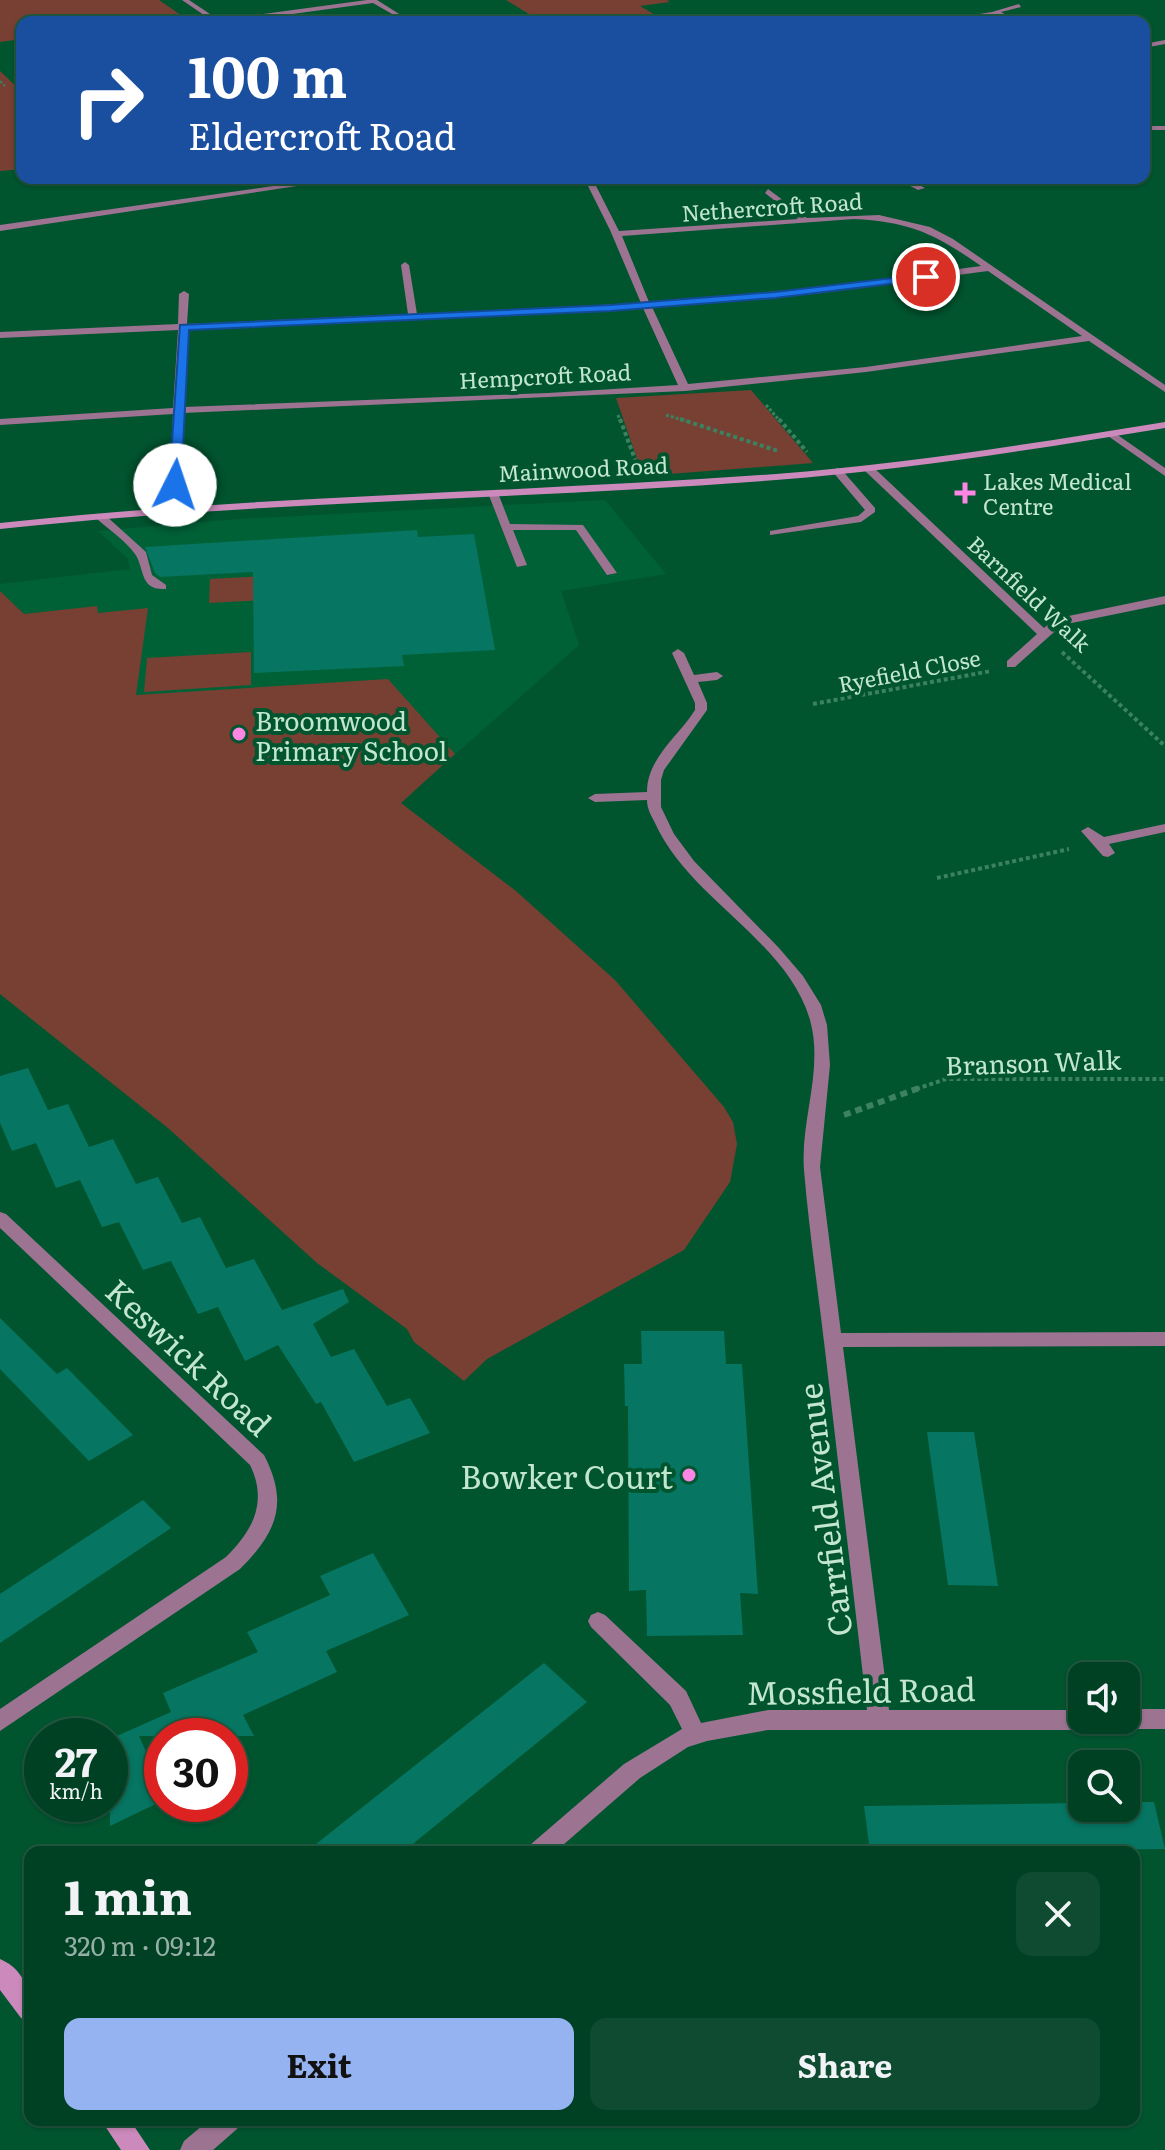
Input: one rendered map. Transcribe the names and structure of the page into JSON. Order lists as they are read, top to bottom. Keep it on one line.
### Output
{"streets":{"street":["Nethercroft Road","Hempcroft Road","Mainwood Road","Barnfield Walk","Keswick Road","Carrfield Avenue","Mossfield Road"],"path":["Ryefield Close","Branson Walk"]},"crossings":[["Nethercroft Road","Hempcroft Road"],["Mainwood Road","Barnfield Walk"],["Branson Walk","Carrfield Avenue"],["Carrfield Avenue","Mossfield Road"]],"places":{"health":["Lakes Medical Centre"],"other":["Broomwood Primary School","Bowker Court"]},"page":{"turn":["100 m","Eldercroft Road"],"speed":"27 km/h","limit":"30","heading":["1 min","320 m · 09:12"],"buttons":["Exit","Share"]}}
